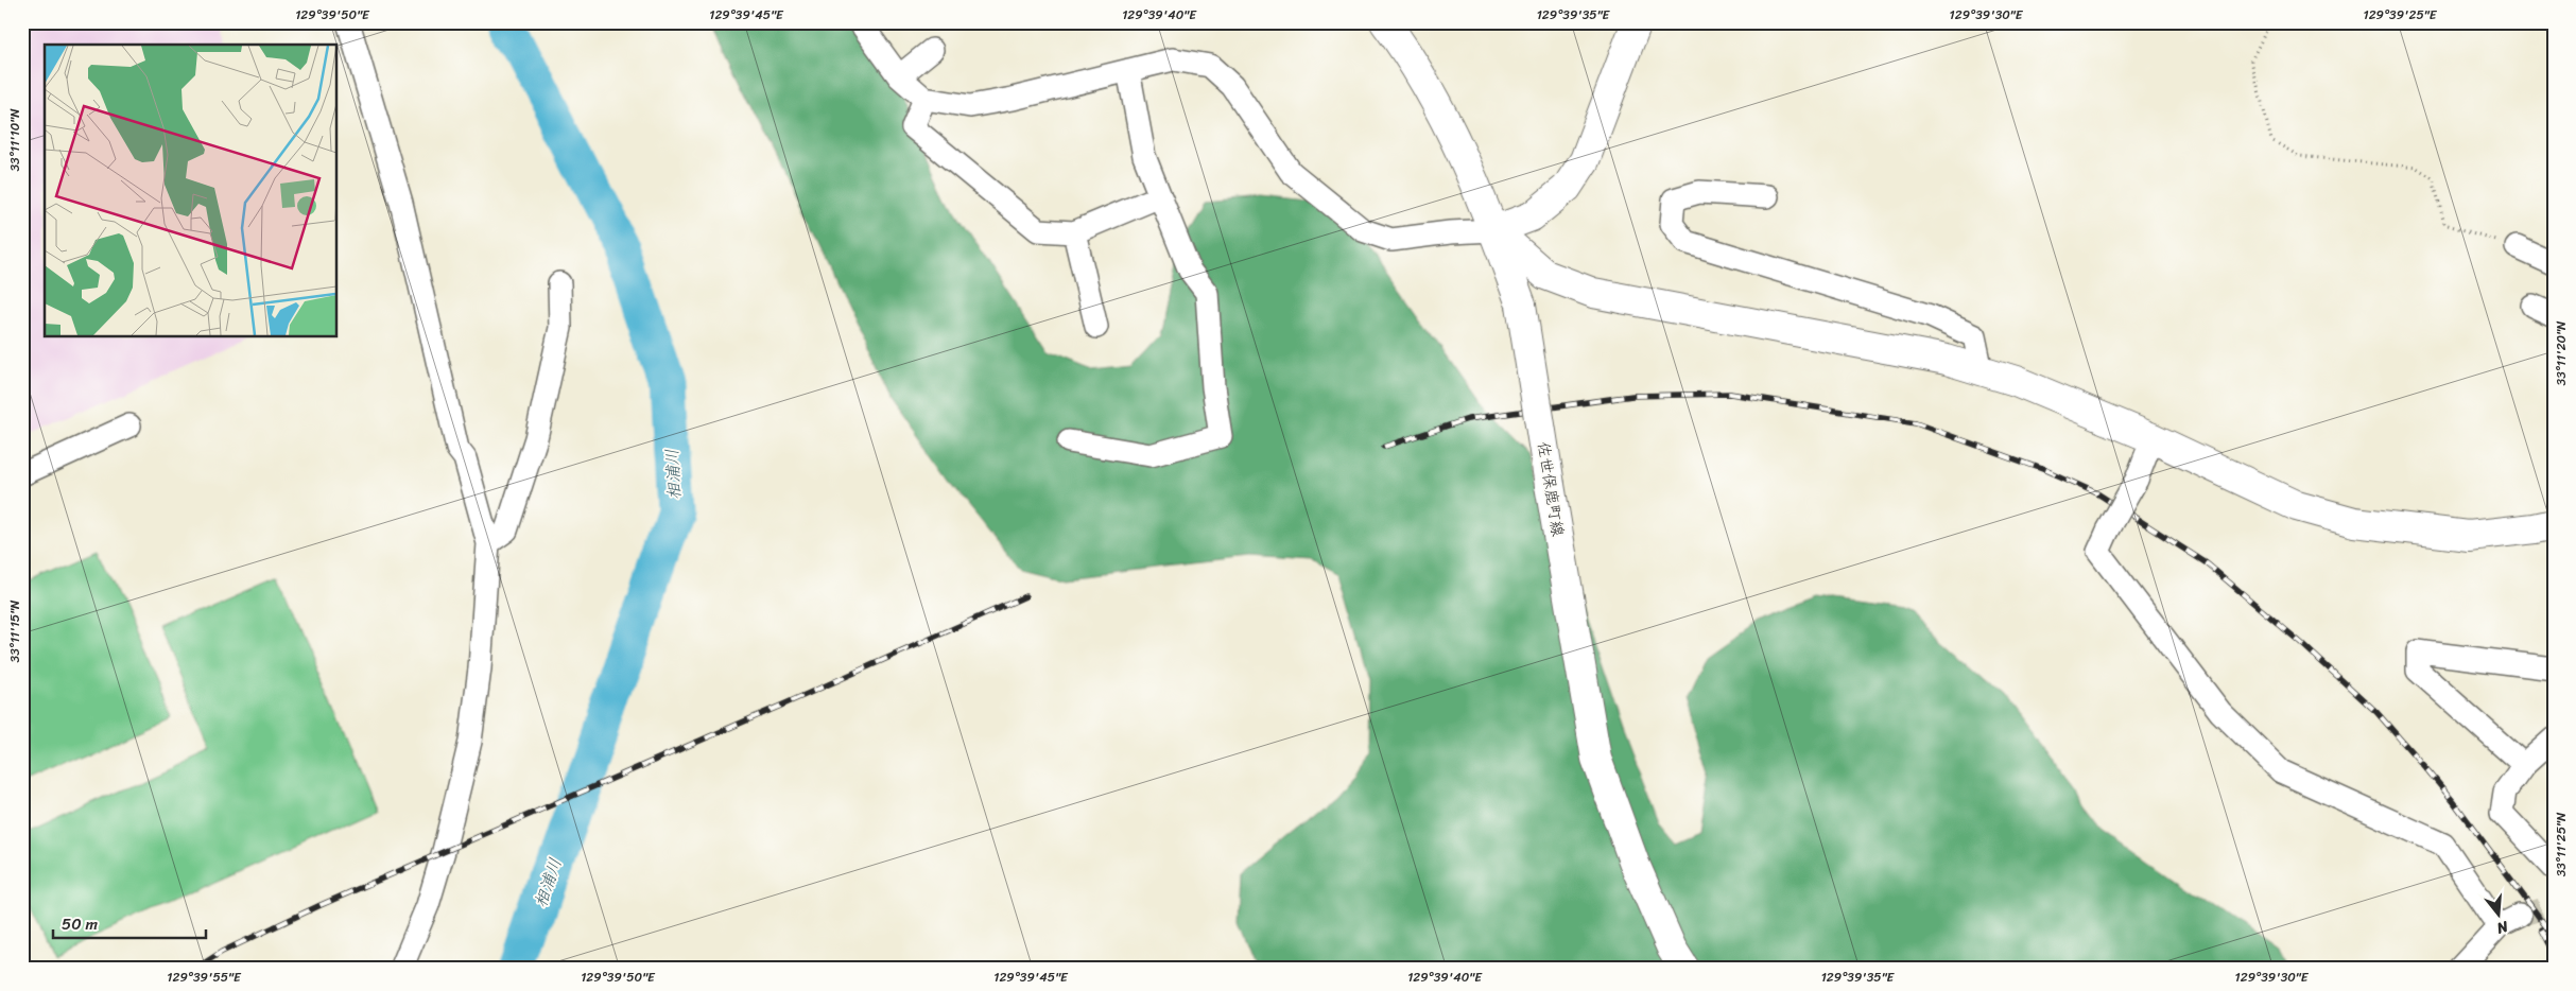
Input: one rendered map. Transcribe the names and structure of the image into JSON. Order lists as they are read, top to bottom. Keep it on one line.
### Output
{"streets":{"street":["佐世保鹿町線"]},"water":["相浦川"],"scale_bar":"50 m","north":"bottom","coordinates":["129°39'50\"E","129°39'45\"E","129°39'40\"E","129°39'35\"E","129°39'30\"E","129°39'25\"E","33°11'10\"N","33°11'20\"N","33°11'15\"N","33°11'25\"N","129°39'55\"E"]}
